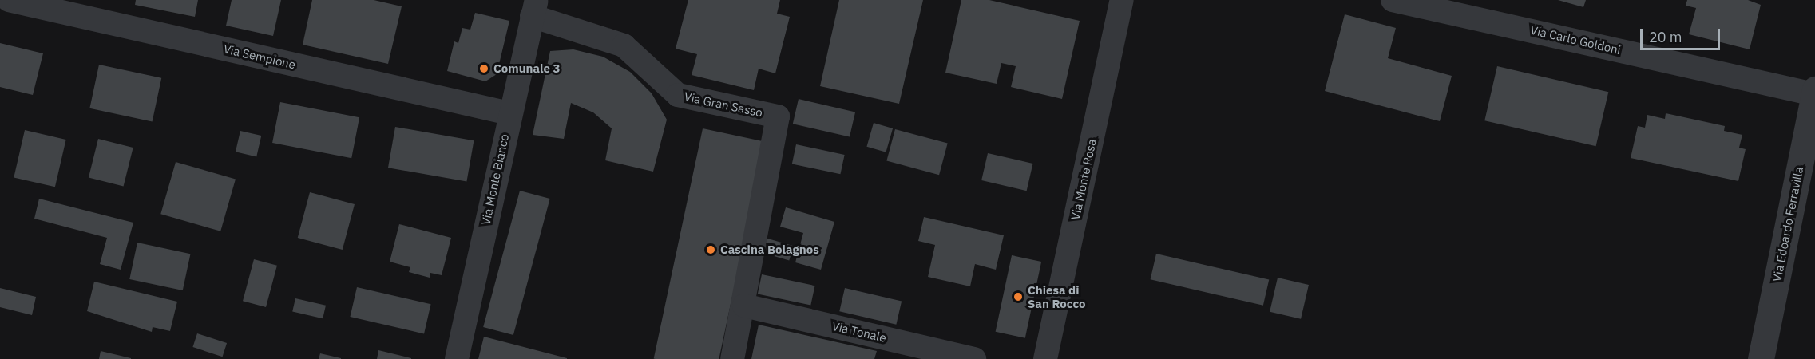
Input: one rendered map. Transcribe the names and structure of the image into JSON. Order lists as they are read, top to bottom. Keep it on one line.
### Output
{"streets":{"street":["Via Carlo Goldoni","Via Sempione","Via Gran Sasso","Via Monte Bianco","Via Monte Rosa","Via Edoardo Ferravilla","Via Tonale"]},"crossings":[["Via Carlo Goldoni","Via Edoardo Ferravilla"],["Via Sempione","Via Monte Bianco"],["Via Gran Sasso","Via Monte Bianco"],["Via Gran Sasso","Via Tonale"]],"places":["Comunale 3","Cascina Bolagnos","Chiesa di San Rocco"],"scale_bar":"20 m"}
